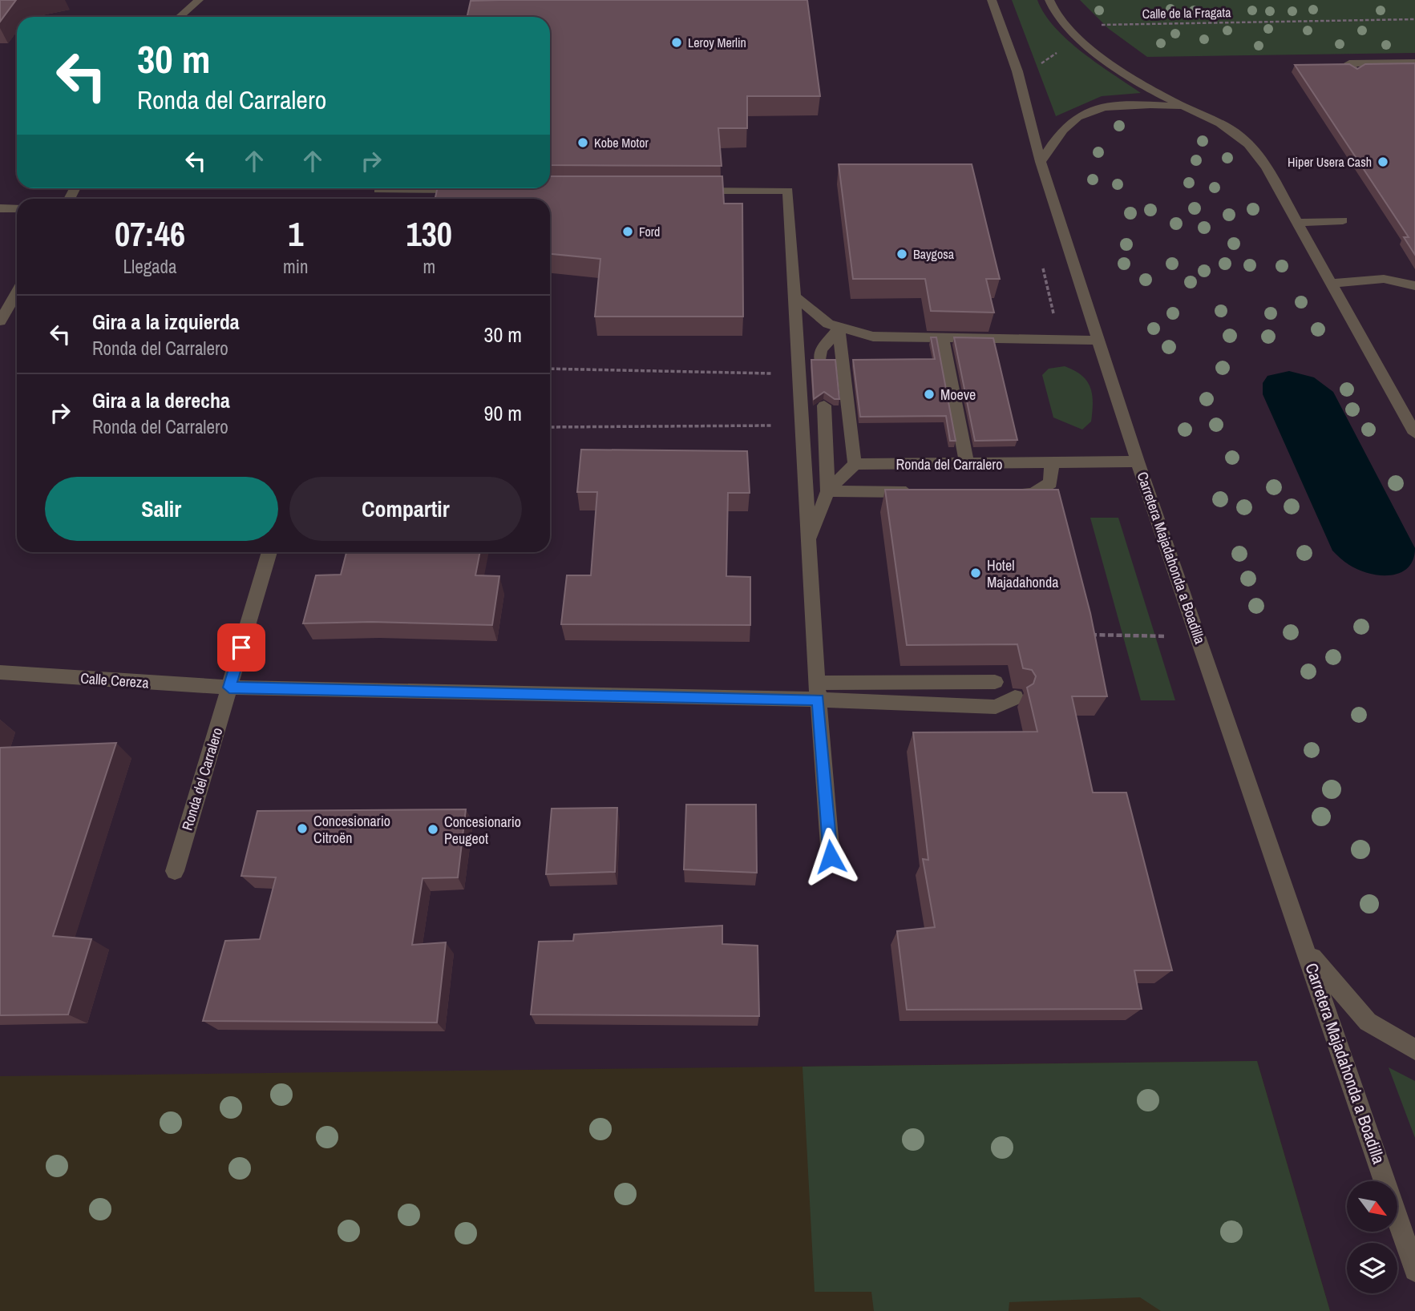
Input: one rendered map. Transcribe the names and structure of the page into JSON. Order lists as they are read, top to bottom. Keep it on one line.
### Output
{"streets":{"street":["Ronda del Carralero","Carretera Majadahonda a Boadilla","Calle Cereza"],"path":["Calle de la Fragata"]},"crossings":[["Ronda del Carralero","Carretera Majadahonda a Boadilla"],["Ronda del Carralero","Calle Cereza"]],"places":["Leroy Merlin","Kobe Motor","Hiper Usera Cash","Ford","Baygosa","Moeve","Hotel Majadahonda","Concesionario Citroën","Concesionario Peugeot"],"north":"bottom right","page":{"turn":["30 m","Ronda del Carralero"],"eta":["07:46","Llegada","1","min","130","m"],"list":[{"name":"Gira a la izquierda","note":"Ronda del Carralero","value":"30 m"},{"name":"Gira a la derecha","note":"Ronda del Carralero","value":"90 m"}],"buttons":["Salir","Compartir"]}}
